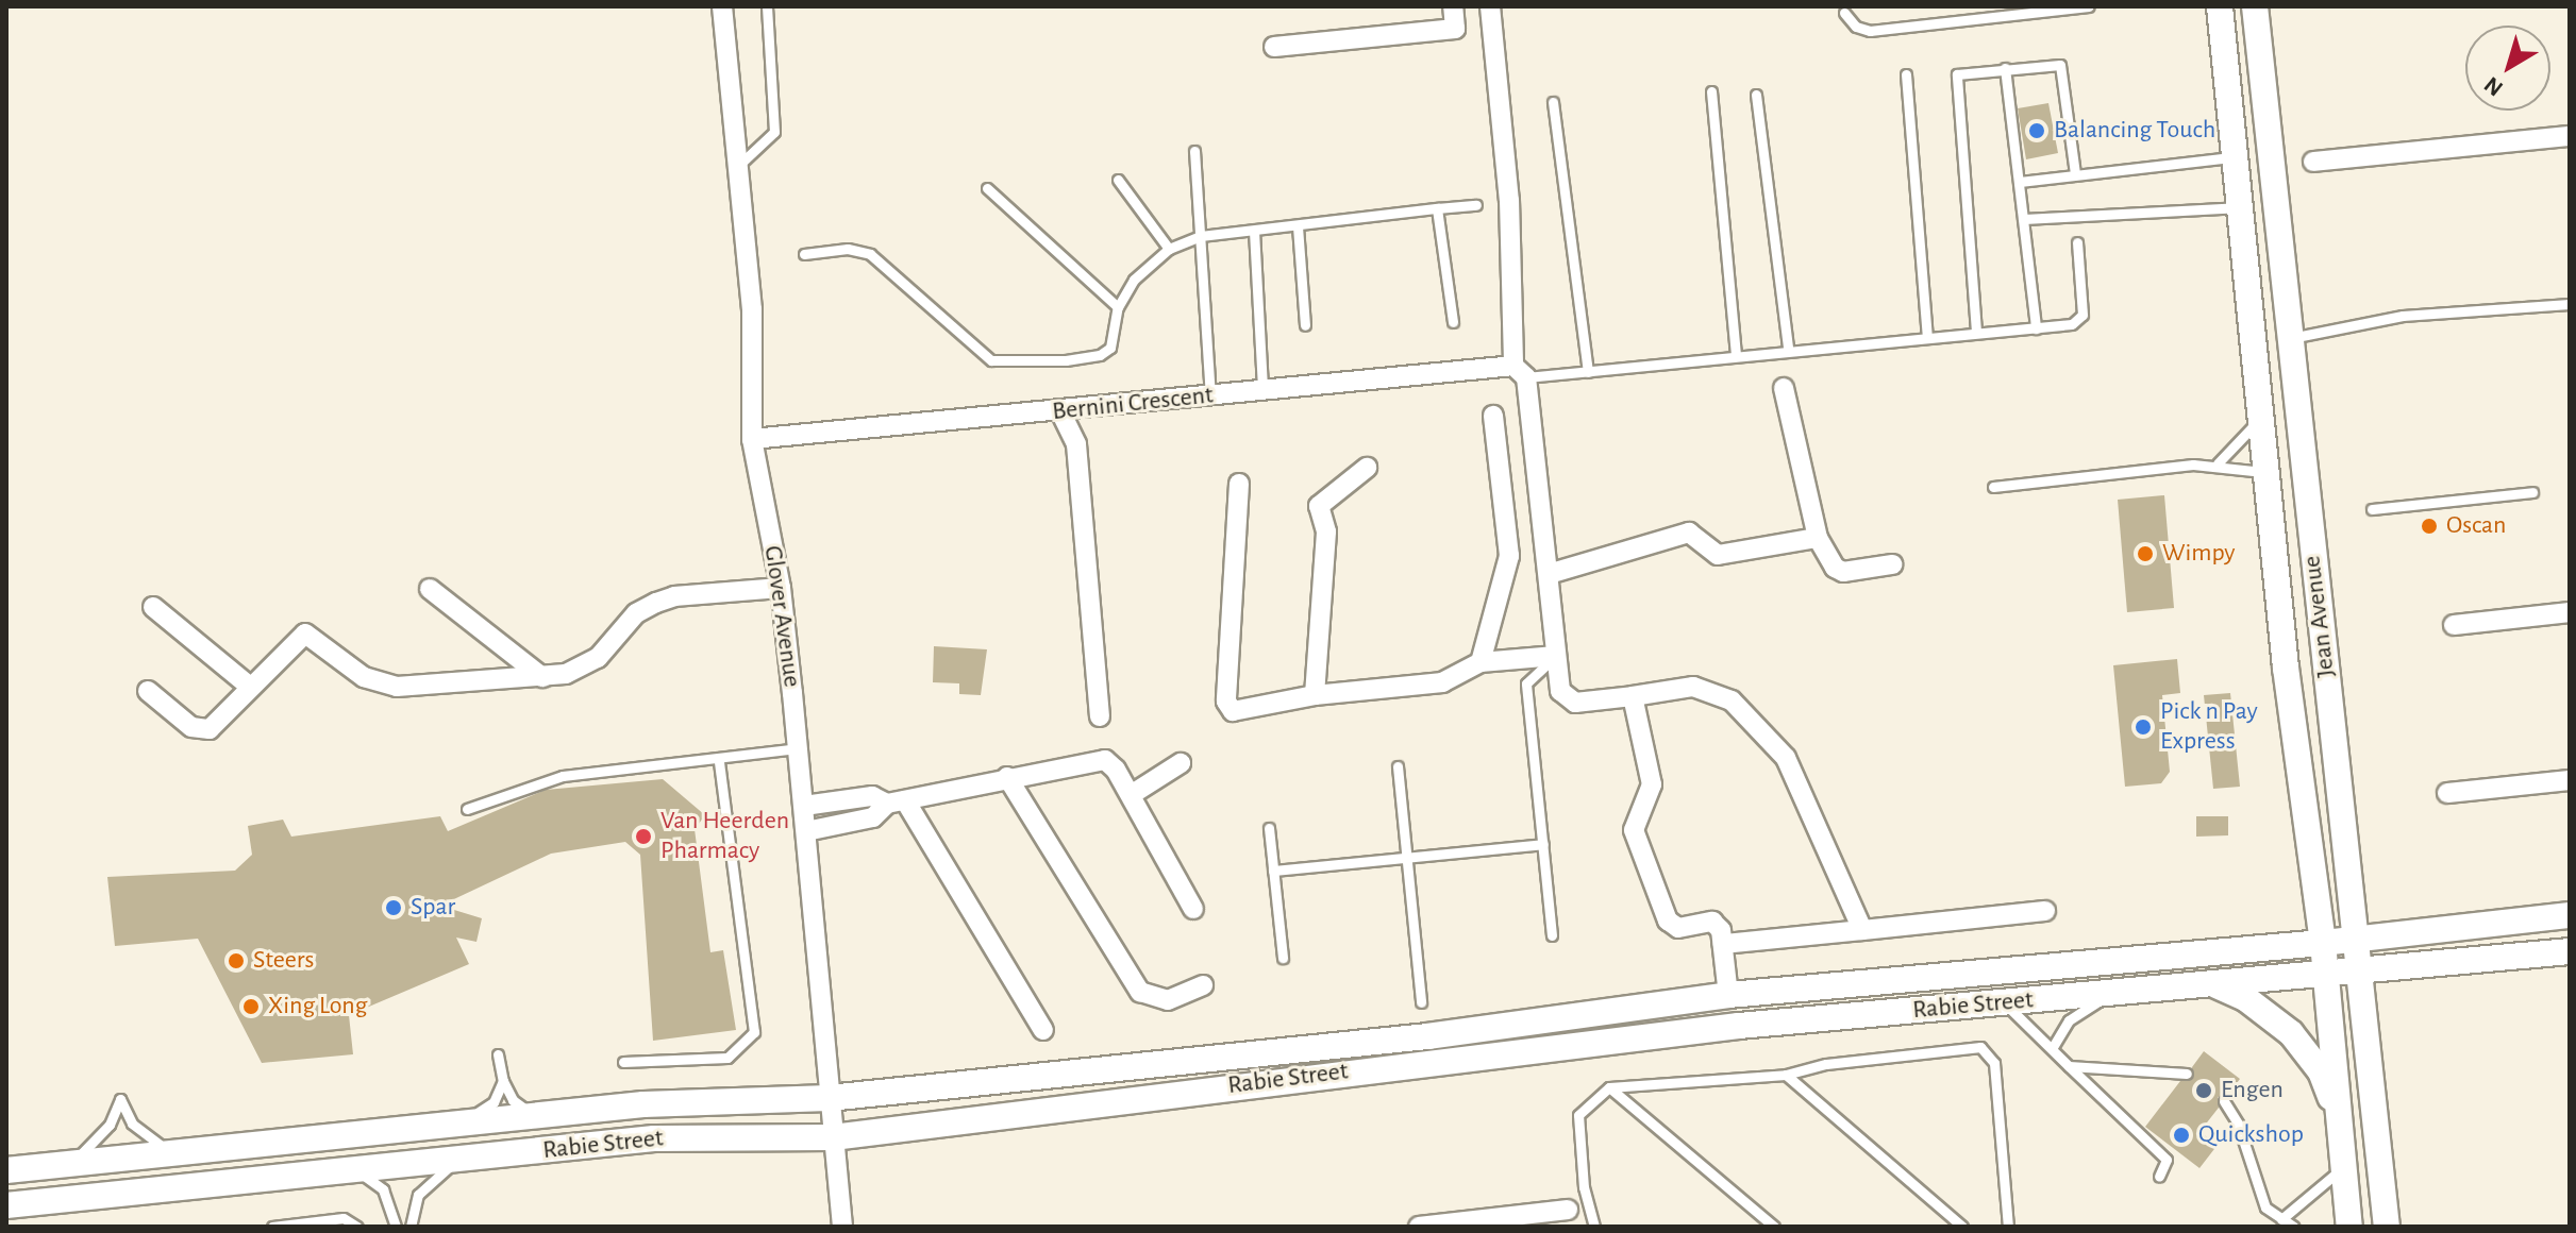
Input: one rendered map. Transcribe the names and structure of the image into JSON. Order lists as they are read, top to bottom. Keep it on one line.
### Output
{"streets":{"main road":["Jean Avenue","Rabie Street"],"street":["Bernini Crescent","Glover Avenue"]},"crossings":[["Bernini Crescent","Glover Avenue"],["Glover Avenue","Rabie Street"],["Jean Avenue","Rabie Street"]],"places":["Balancing Touch","Oscan","Wimpy","Pick n Pay Express","Van Heerden Pharmacy","Spar","Steers","Xing Long","Engen","Quickshop"],"north":"bottom left"}
